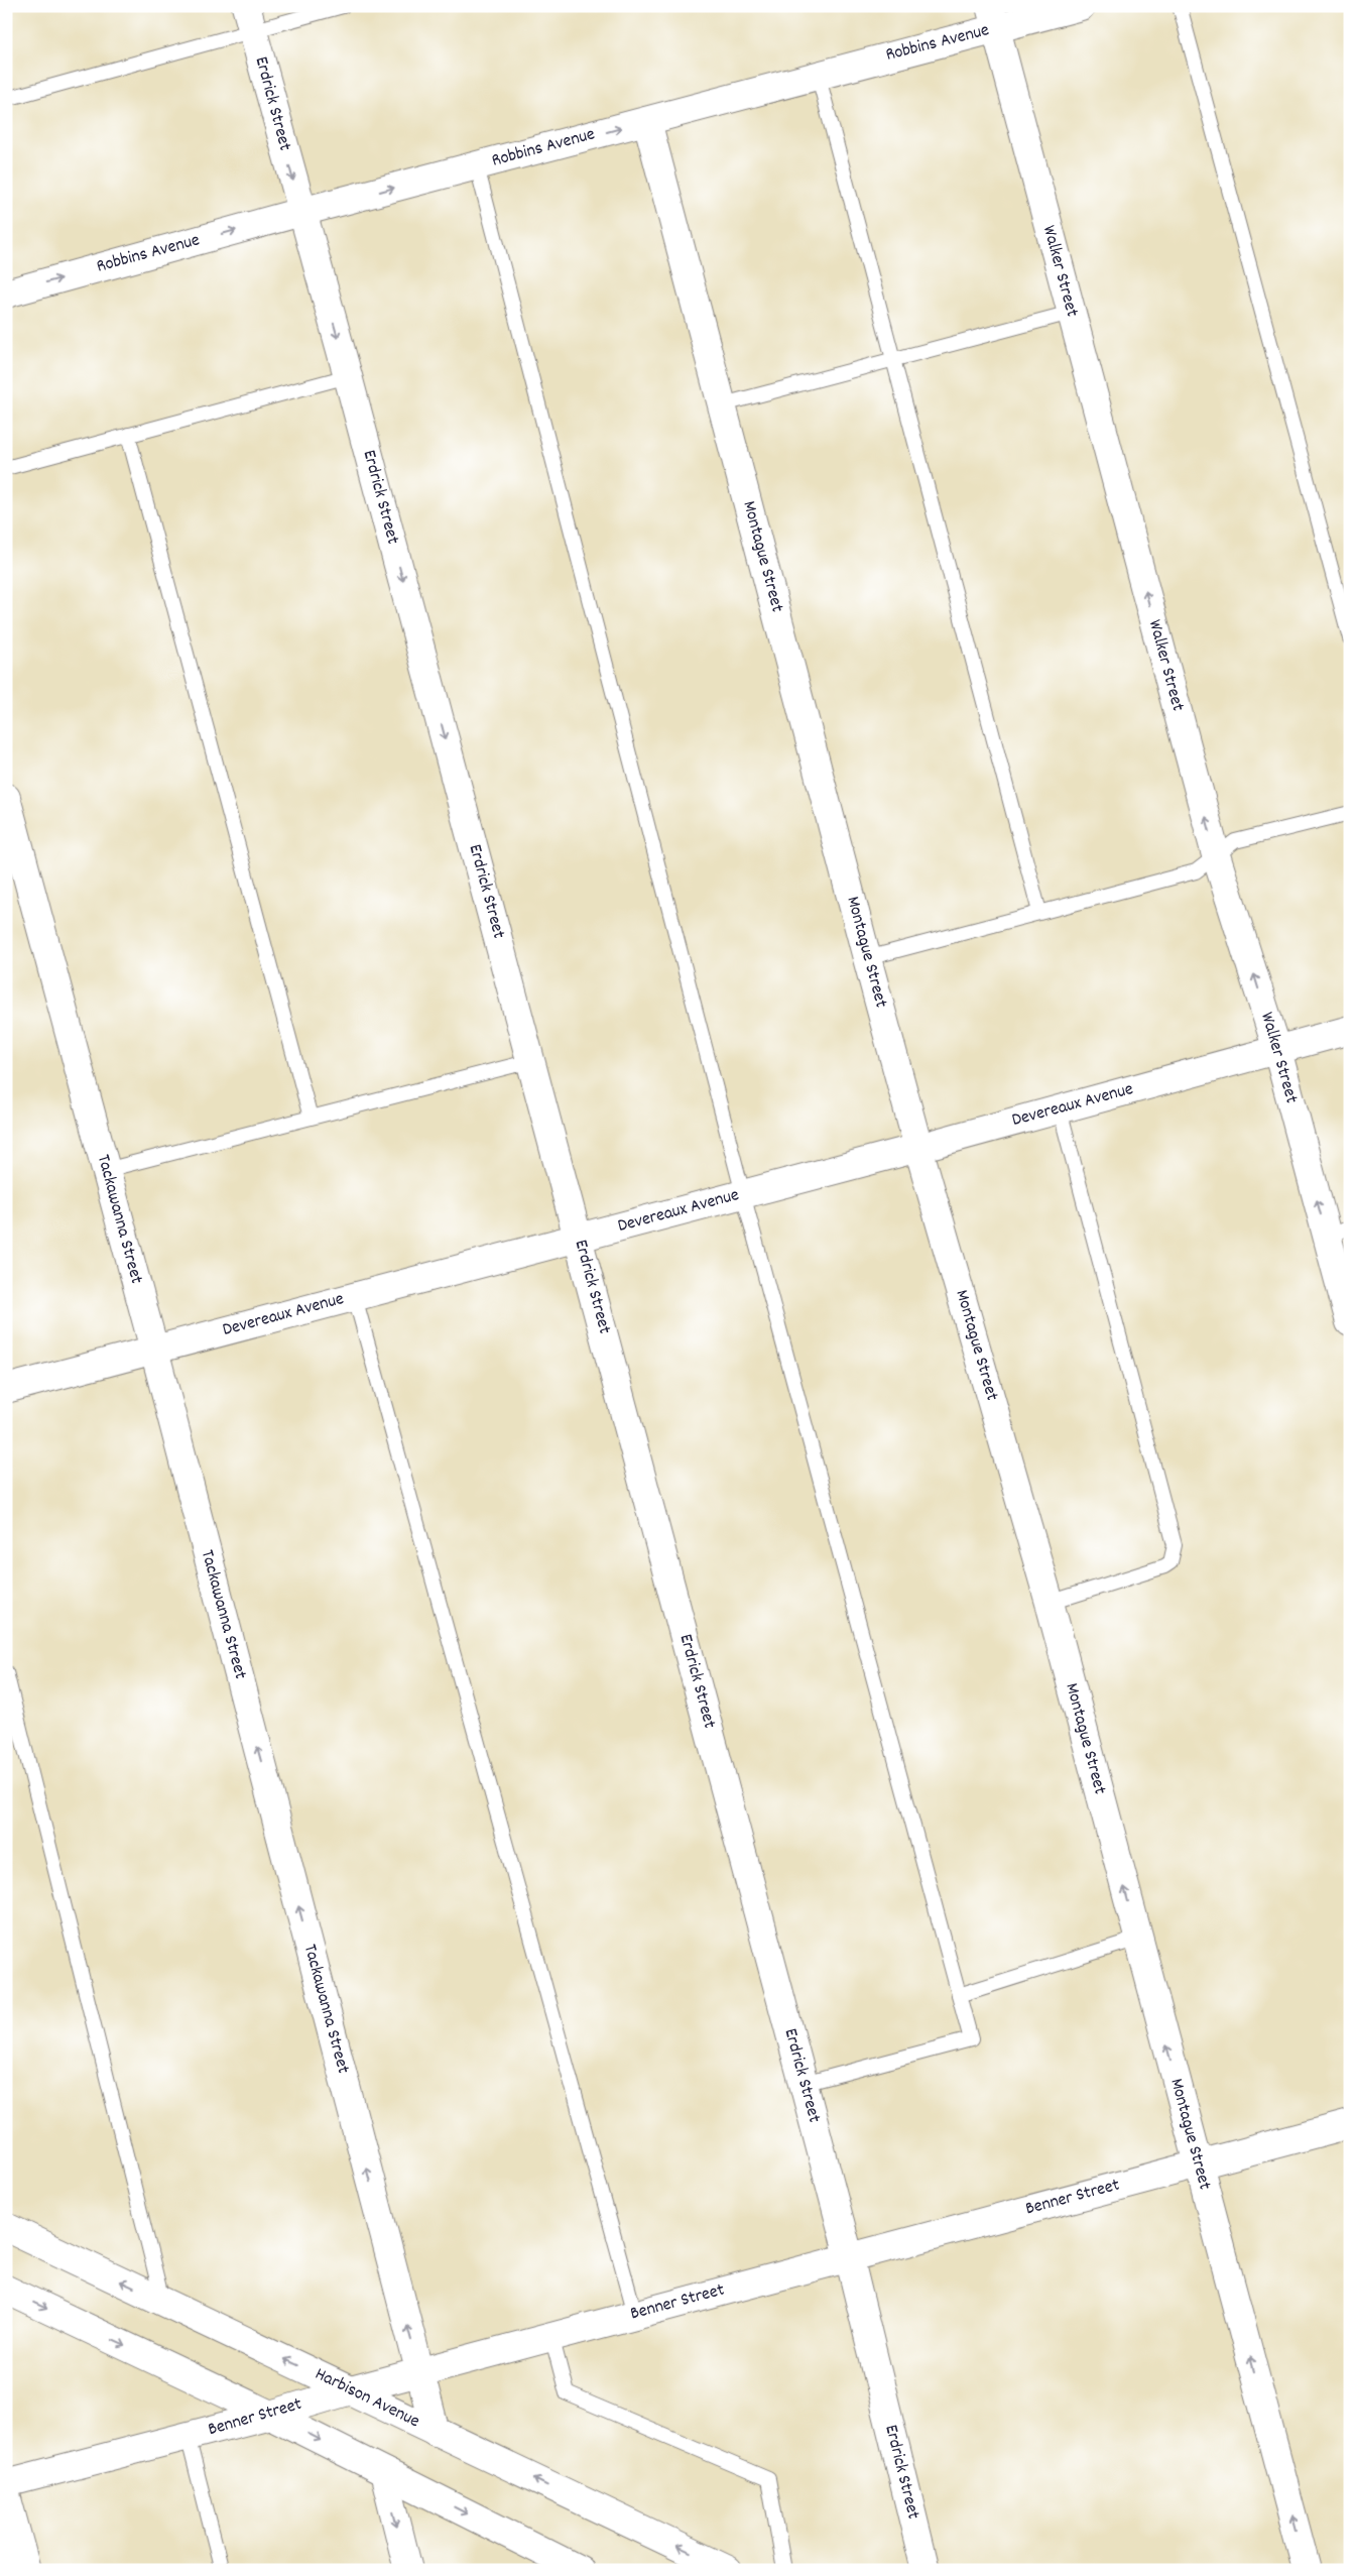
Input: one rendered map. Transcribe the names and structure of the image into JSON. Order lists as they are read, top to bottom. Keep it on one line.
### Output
{"streets":{"main road":["Robbins Avenue","Erdrick Street","Walker Street","Montague Street","Devereaux Avenue","Tackawanna Street","Benner Street","Harbison Avenue"]},"crossings":[["Robbins Avenue","Erdrick Street"],["Robbins Avenue","Walker Street"],["Robbins Avenue","Montague Street"],["Erdrick Street","Devereaux Avenue"],["Erdrick Street","Benner Street"],["Walker Street","Devereaux Avenue"],["Montague Street","Devereaux Avenue"],["Montague Street","Benner Street"],["Devereaux Avenue","Tackawanna Street"],["Tackawanna Street","Benner Street"],["Tackawanna Street","Harbison Avenue"],["Benner Street","Harbison Avenue"]],"one_way":["Robbins Avenue","Erdrick Street","Walker Street","Montague Street","Tackawanna Street"]}
